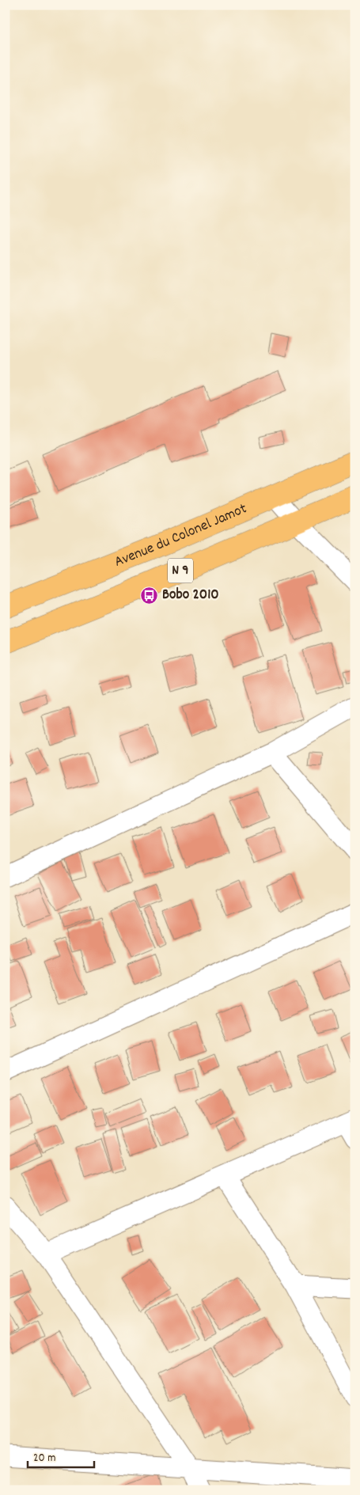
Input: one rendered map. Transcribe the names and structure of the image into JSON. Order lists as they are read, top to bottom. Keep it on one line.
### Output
{"streets":{"main road":["Avenue du Colonel Jamot","N 9"]},"places":{"bus stop":["Bobo 2010"]},"scale_bar":"20 m"}
